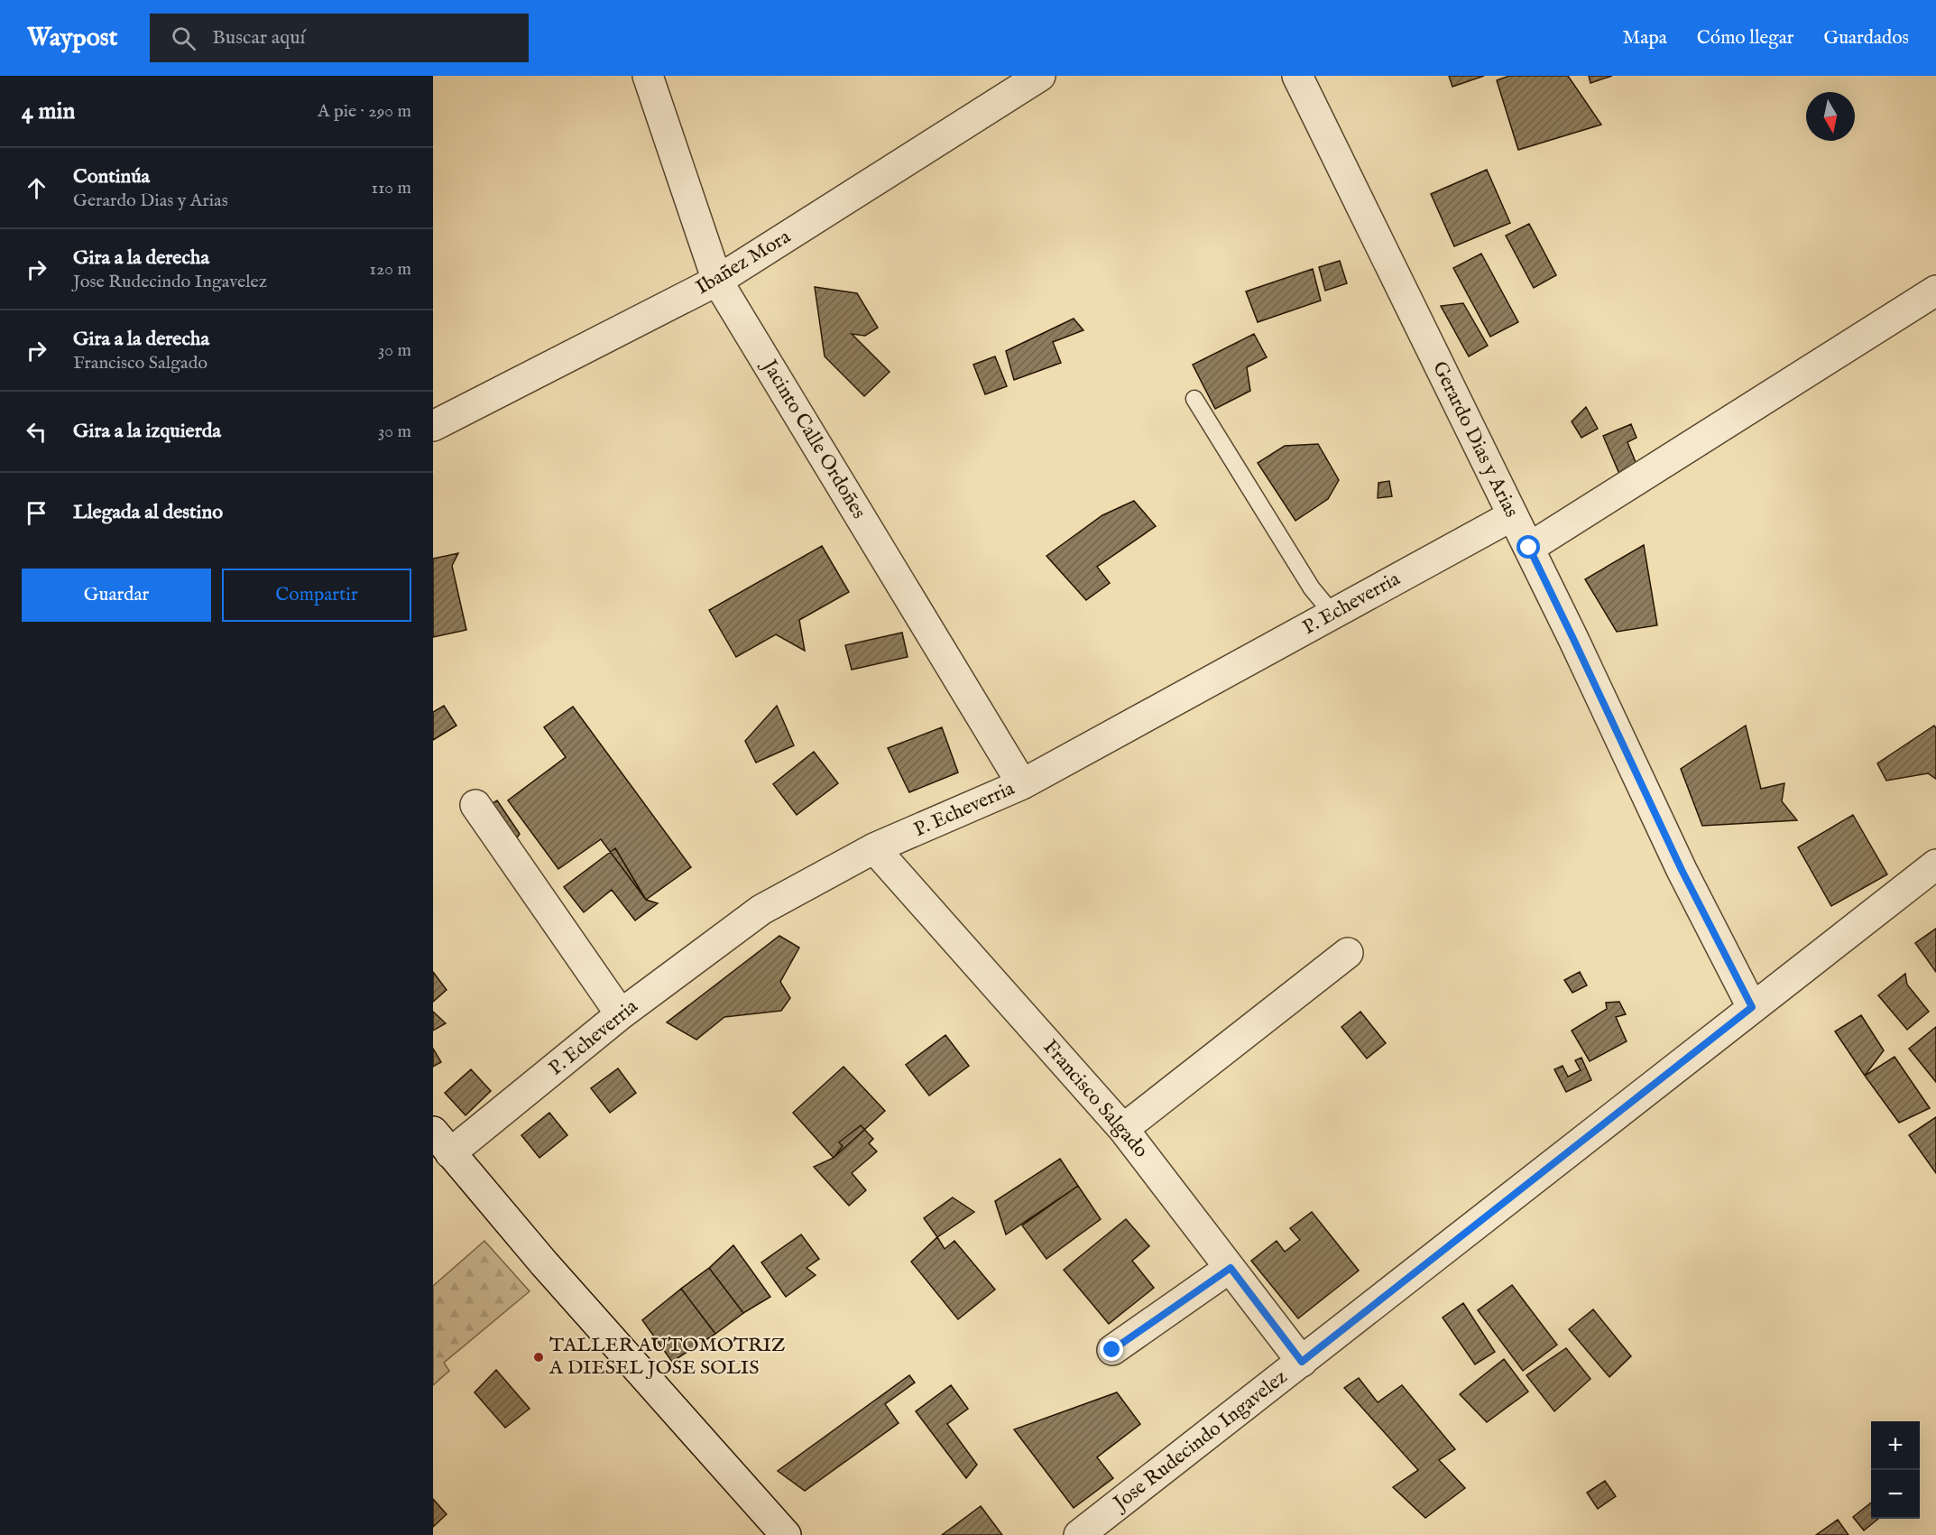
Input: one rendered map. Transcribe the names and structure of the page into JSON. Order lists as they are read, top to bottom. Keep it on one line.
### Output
{"streets":{"street":["Ibañez Mora","Jacinto Calle Ordoñes","Gerardo Dias y Arias","P. Echeverria","Francisco Salgado","Jose Rudecindo Ingavelez"]},"crossings":[["Ibañez Mora","Jacinto Calle Ordoñes"],["Jacinto Calle Ordoñes","P. Echeverria"],["Gerardo Dias y Arias","P. Echeverria"],["Gerardo Dias y Arias","Jose Rudecindo Ingavelez"],["P. Echeverria","Francisco Salgado"],["Francisco Salgado","Jose Rudecindo Ingavelez"]],"places":["TALLER AUTOMOTRIZ A DIESEL JOSE SOLIS"],"north":"bottom","page":{"header":"Waypost","search":"Buscar aquí","nav":["Mapa","Cómo llegar","Guardados"],"heading":["4 min","A pie · 290 m"],"list":[["Continúa","Gerardo Dias y Arias","110 m"],["Gira a la derecha","Jose Rudecindo Ingavelez","120 m"],["Gira a la derecha","Francisco Salgado","30 m"],["Gira a la izquierda","30 m"],"Llegada al destino"],"buttons":["Guardar","Compartir"],"map_buttons":["+","−"]}}
